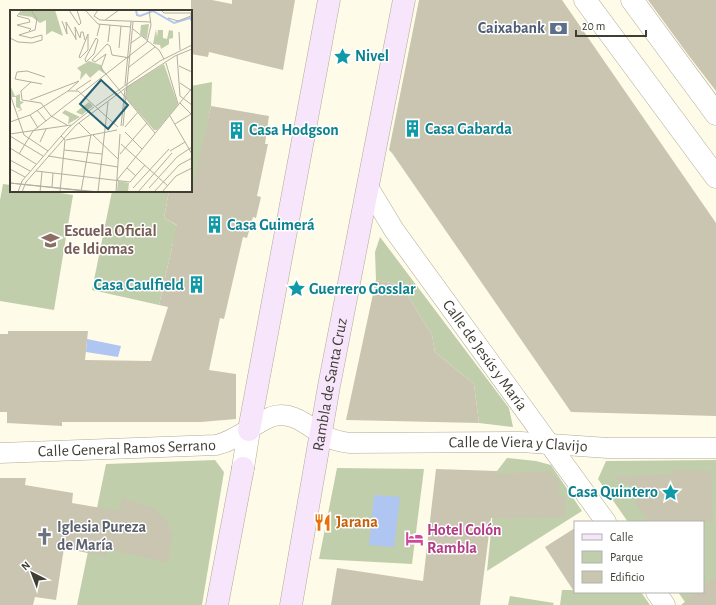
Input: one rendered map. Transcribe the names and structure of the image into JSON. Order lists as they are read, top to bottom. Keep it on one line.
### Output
{"streets":{"main road":["Rambla de Santa Cruz"],"street":["Calle de Jesús y María","Calle de Viera y Clavijo","Calle General Ramos Serrano"]},"crossings":[["Calle de Jesús y María","Rambla de Santa Cruz"],["Calle de Jesús y María","Calle de Viera y Clavijo"],["Rambla de Santa Cruz","Calle de Viera y Clavijo"],["Rambla de Santa Cruz","Calle General Ramos Serrano"],["Calle de Viera y Clavijo","Calle General Ramos Serrano"]],"places":{"bank":["Caixabank"],"place":["Nivel","Guerrero Gosslar","Casa Quintero"],"building":["Casa Gabarda","Casa Hodgson","Casa Guimerá","Casa Caulfield"],"school or university":["Escuela Oficial de Idiomas"],"restaurant":["Jarana"],"church":["Iglesia Pureza de María"],"hotel":["Hotel Colón Rambla"]},"legend":["Calle","Parque","Edificio"],"scale_bar":"20 m","north":"top left"}
